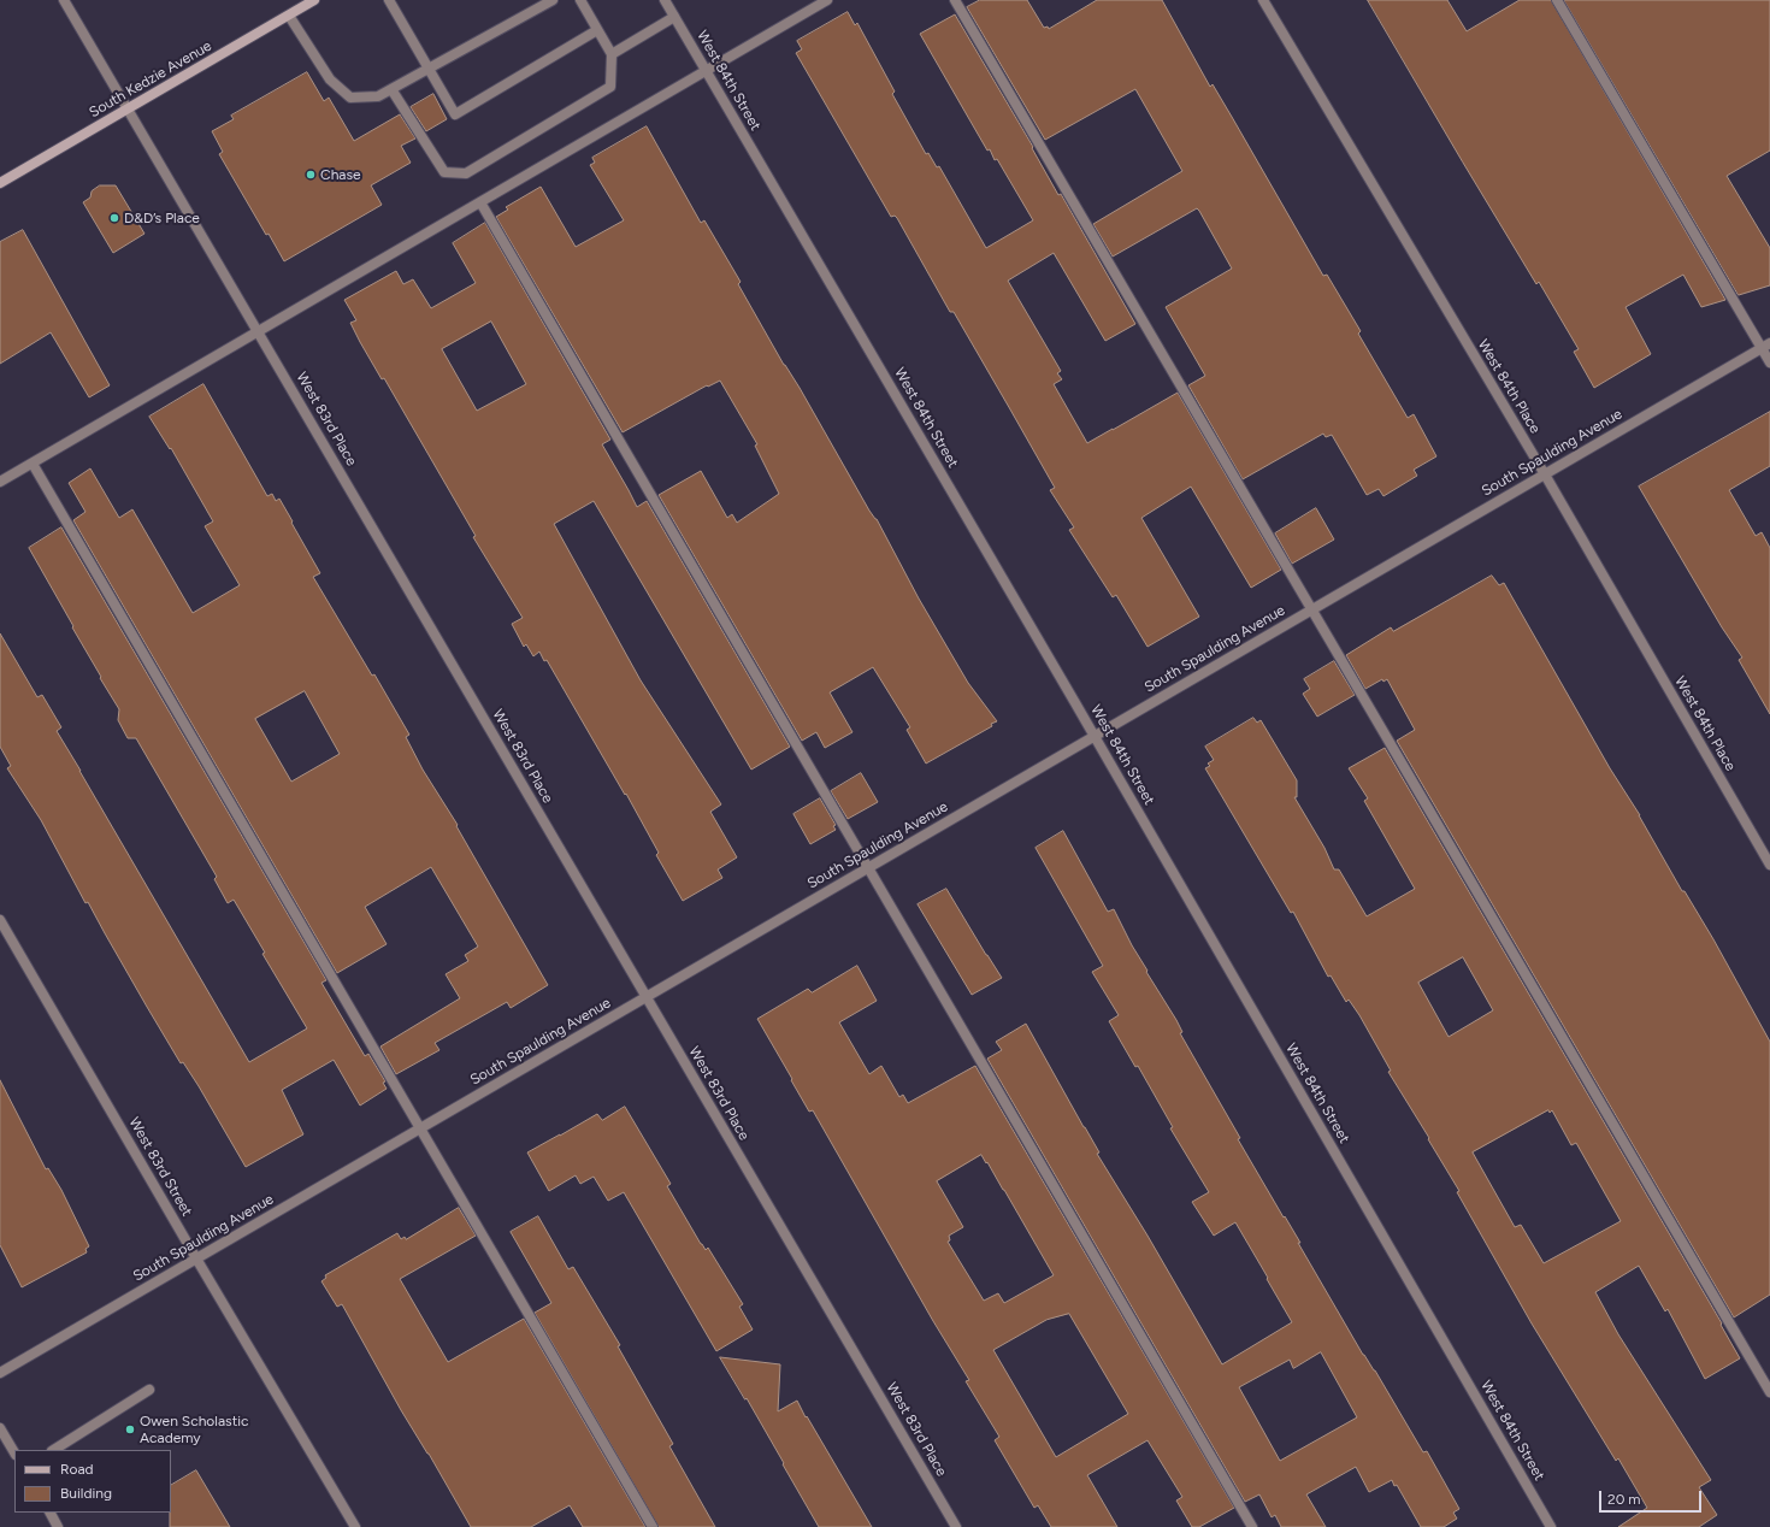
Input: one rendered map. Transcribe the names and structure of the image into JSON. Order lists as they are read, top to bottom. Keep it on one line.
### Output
{"streets":{"main road":["South Kedzie Avenue"],"street":["West 84th Street","West 84th Place","West 83rd Place","South Spaulding Avenue","West 83rd Street"]},"crossings":[["South Kedzie Avenue","West 83rd Place"],["West 84th Street","South Spaulding Avenue"],["West 84th Place","South Spaulding Avenue"],["West 83rd Place","South Spaulding Avenue"],["South Spaulding Avenue","West 83rd Street"]],"places":["Chase","D&D’s Place","Owen Scholastic Academy"],"legend":["Road","Building"],"scale_bar":"20 m"}
